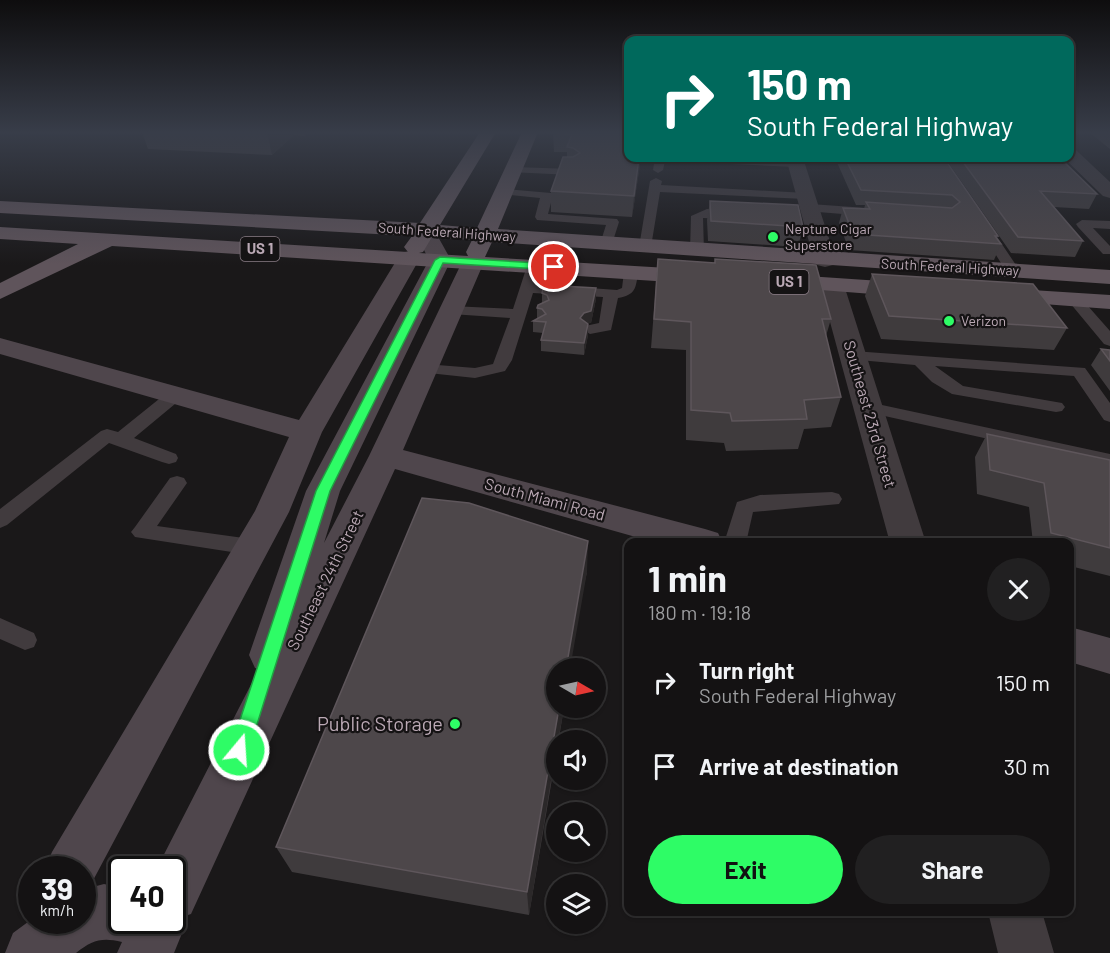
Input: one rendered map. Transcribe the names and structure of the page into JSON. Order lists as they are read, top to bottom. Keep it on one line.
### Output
{"streets":{"main road":["South Federal Highway","US 1"],"street":["Southeast 23rd Street","South Miami Road","Southeast 24th Street"]},"crossings":[["South Federal Highway","Southeast 23rd Street"],["South Federal Highway","Southeast 24th Street"],["South Miami Road","Southeast 24th Street"]],"places":["Neptune Cigar Superstore","Verizon","Public Storage"],"north":"right","page":{"turn":["150 m","South Federal Highway"],"heading":["1 min","180 m · 19:18"],"list":[{"name":"Turn right","note":"South Federal Highway","value":"150 m"},{"name":"Arrive at destination","value":"30 m"}],"buttons":["Exit","Share"],"speed":"39 km/h","limit":"40"}}
